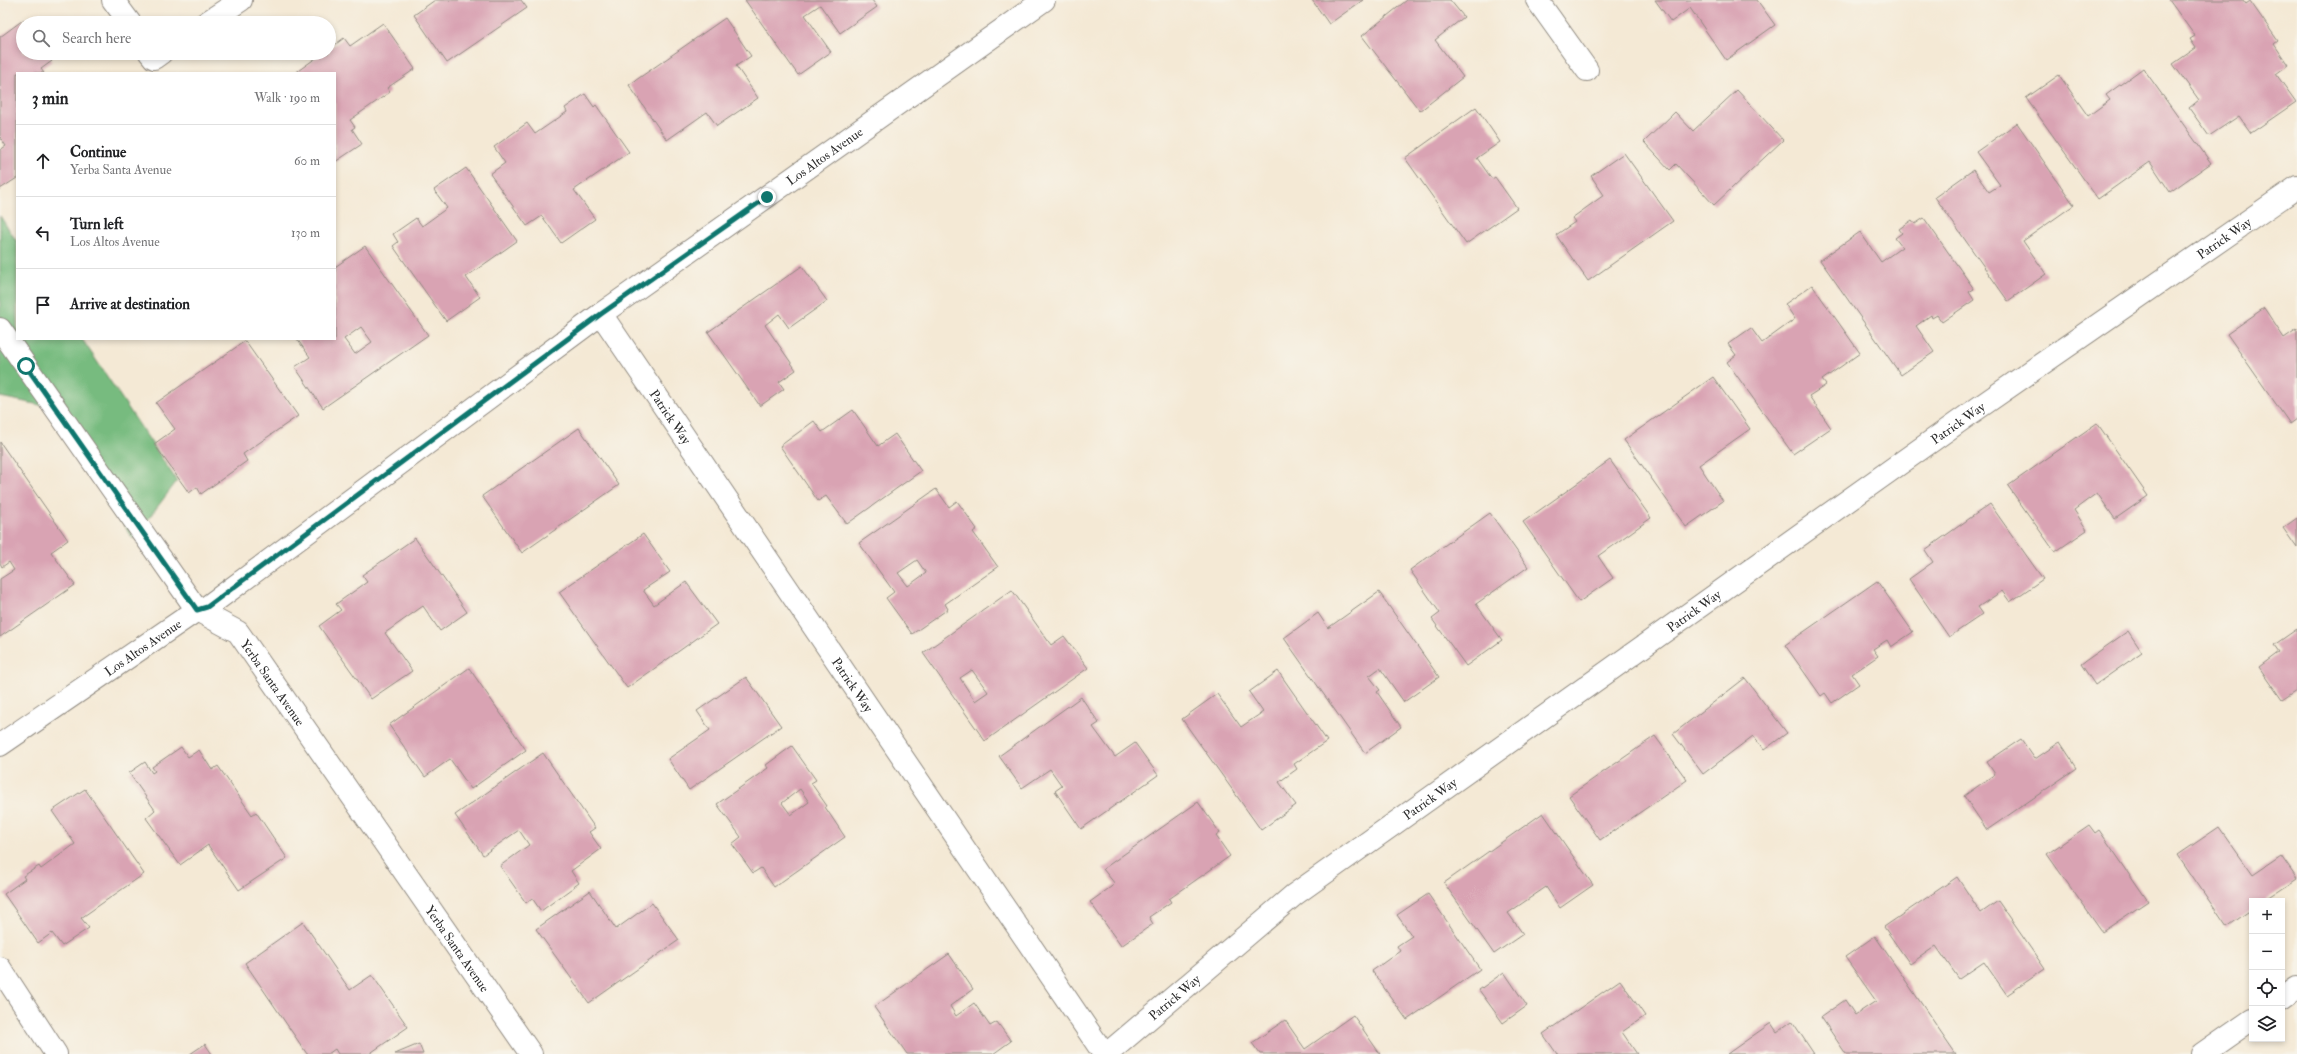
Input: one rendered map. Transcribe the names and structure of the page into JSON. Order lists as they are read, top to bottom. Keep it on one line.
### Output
{"streets":{"street":["Los Altos Avenue","Patrick Way","Yerba Santa Avenue"]},"crossings":[["Los Altos Avenue","Patrick Way"],["Los Altos Avenue","Yerba Santa Avenue"]],"page":{"search":"Search here","heading":["3 min","Walk · 190 m"],"list":[["Continue","Yerba Santa Avenue","60 m"],["Turn left","Los Altos Avenue","130 m"],"Arrive at destination"],"map_buttons":["+","−"]}}
